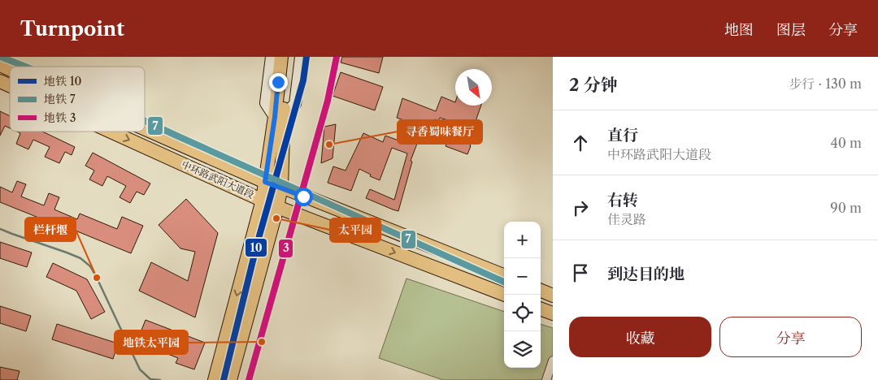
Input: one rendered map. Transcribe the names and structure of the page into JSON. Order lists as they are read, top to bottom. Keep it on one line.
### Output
{"streets":{"main road":["中环路武阳大道段"]},"places":["寻香蜀味餐厅","太平园","栏杆堰","地铁太平园"],"lines":["metro line 10","metro line 7","metro line 3"],"legend":["地铁 10","地铁 7","地铁 3"],"north":"bottom right","page":{"header":"Turnpoint","nav":["地图","图层","分享"],"heading":["2 分钟","步行 · 130 m"],"list":[["直行","中环路武阳大道段","40 m"],["右转","佳灵路","90 m"],"到达目的地"],"map_buttons":["+","−"],"buttons":["收藏","分享"]}}
